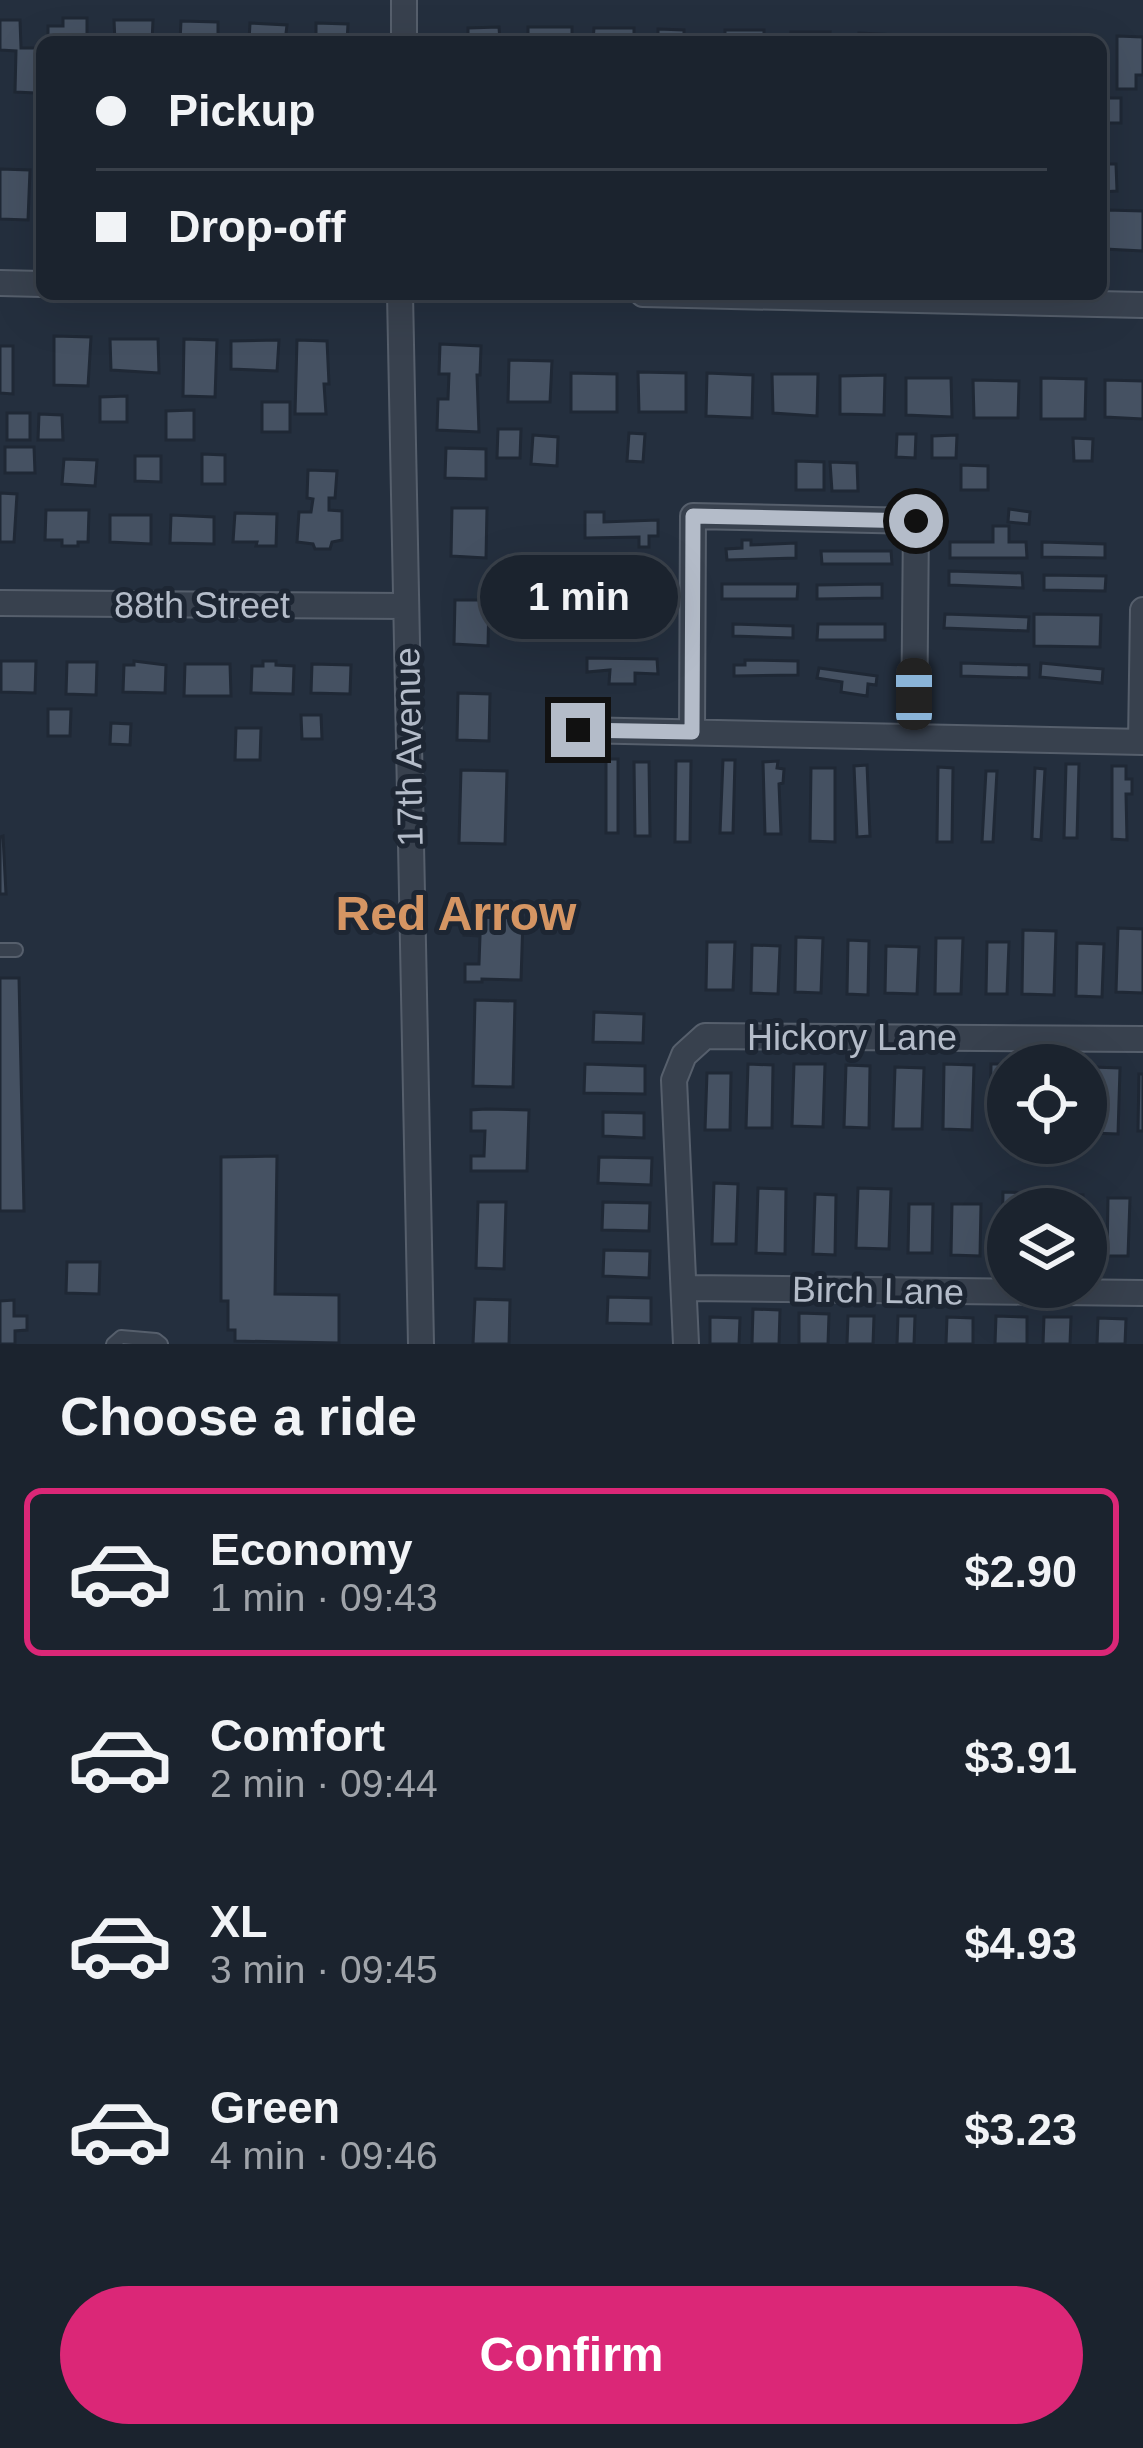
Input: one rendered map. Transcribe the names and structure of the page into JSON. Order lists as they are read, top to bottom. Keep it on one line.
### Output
{"streets":{"street":["88th Street","17th Avenue","Hickory Lane","Birch Lane"]},"crossings":[["88th Street","17th Avenue"],["Hickory Lane","Birch Lane"]],"districts":["Red Arrow"],"page":{"banner":["Pickup","Drop-off"],"bubble":"1 min","heading":"Choose a ride","list":[{"name":"Economy","note":"1 min · 09:43","value":"$2.90"},{"name":"Comfort","note":"2 min · 09:44","value":"$3.91"},{"name":"XL","note":"3 min · 09:45","value":"$4.93"},{"name":"Green","note":"4 min · 09:46","value":"$3.23"}],"buttons":"Confirm"}}
